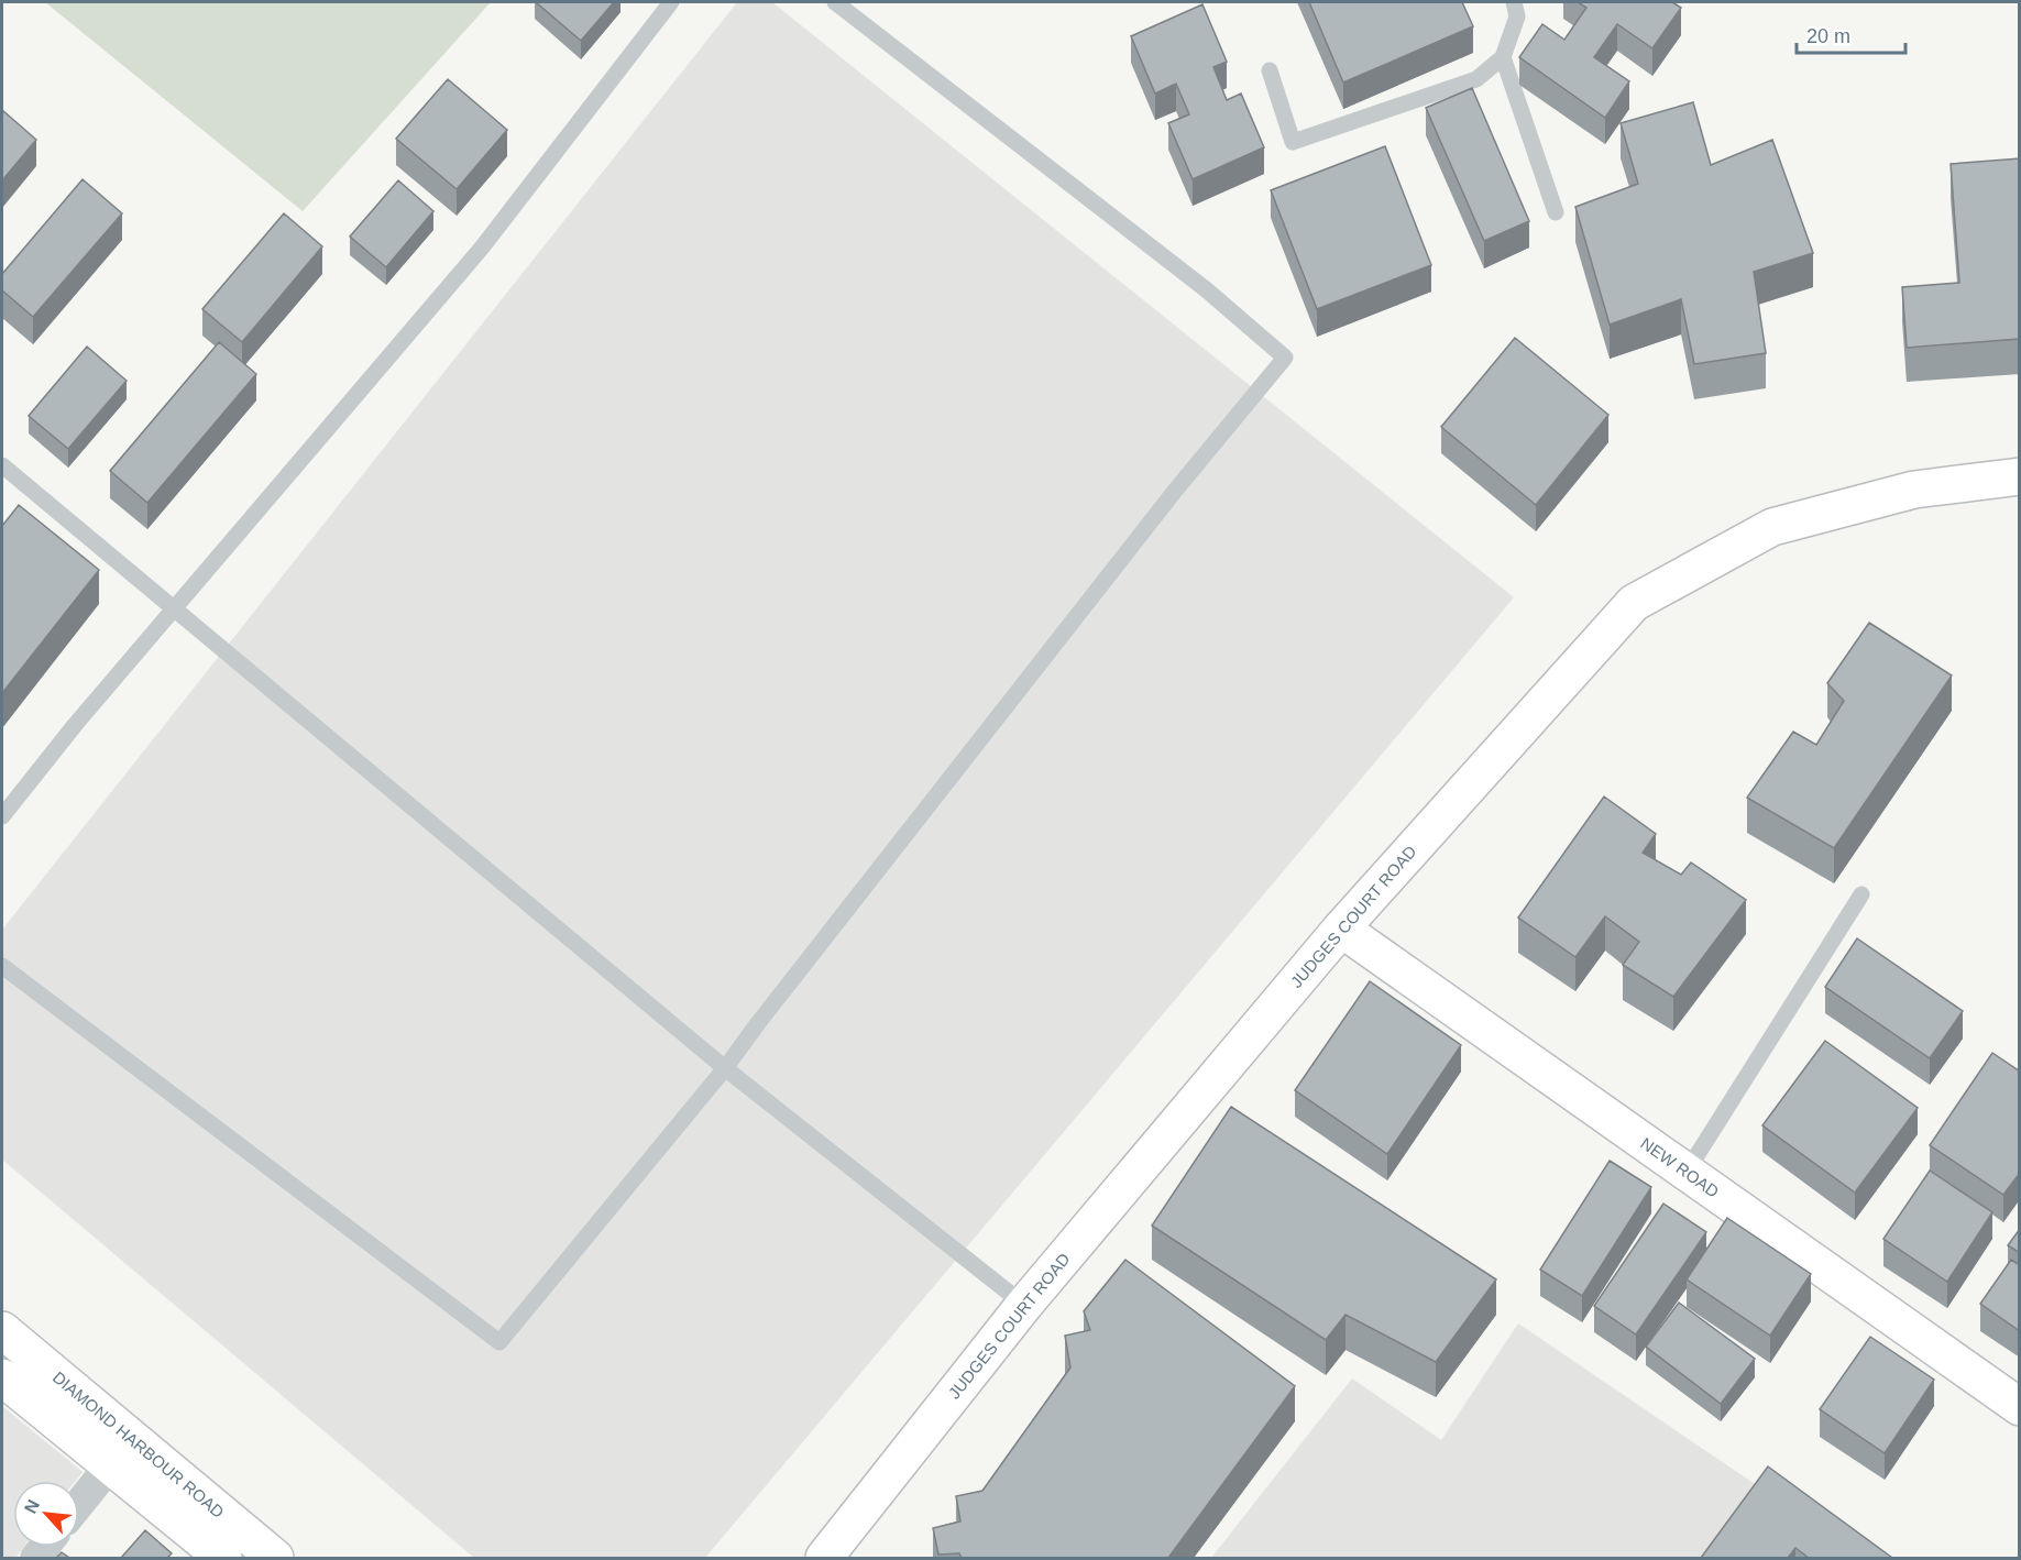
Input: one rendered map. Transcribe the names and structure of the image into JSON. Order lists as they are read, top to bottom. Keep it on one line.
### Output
{"streets":{"main road":["JUDGES COURT ROAD","NEW ROAD","DIAMOND HARBOUR ROAD"]},"crossings":[["JUDGES COURT ROAD","NEW ROAD"]],"scale_bar":"20 m","north":"top left"}
